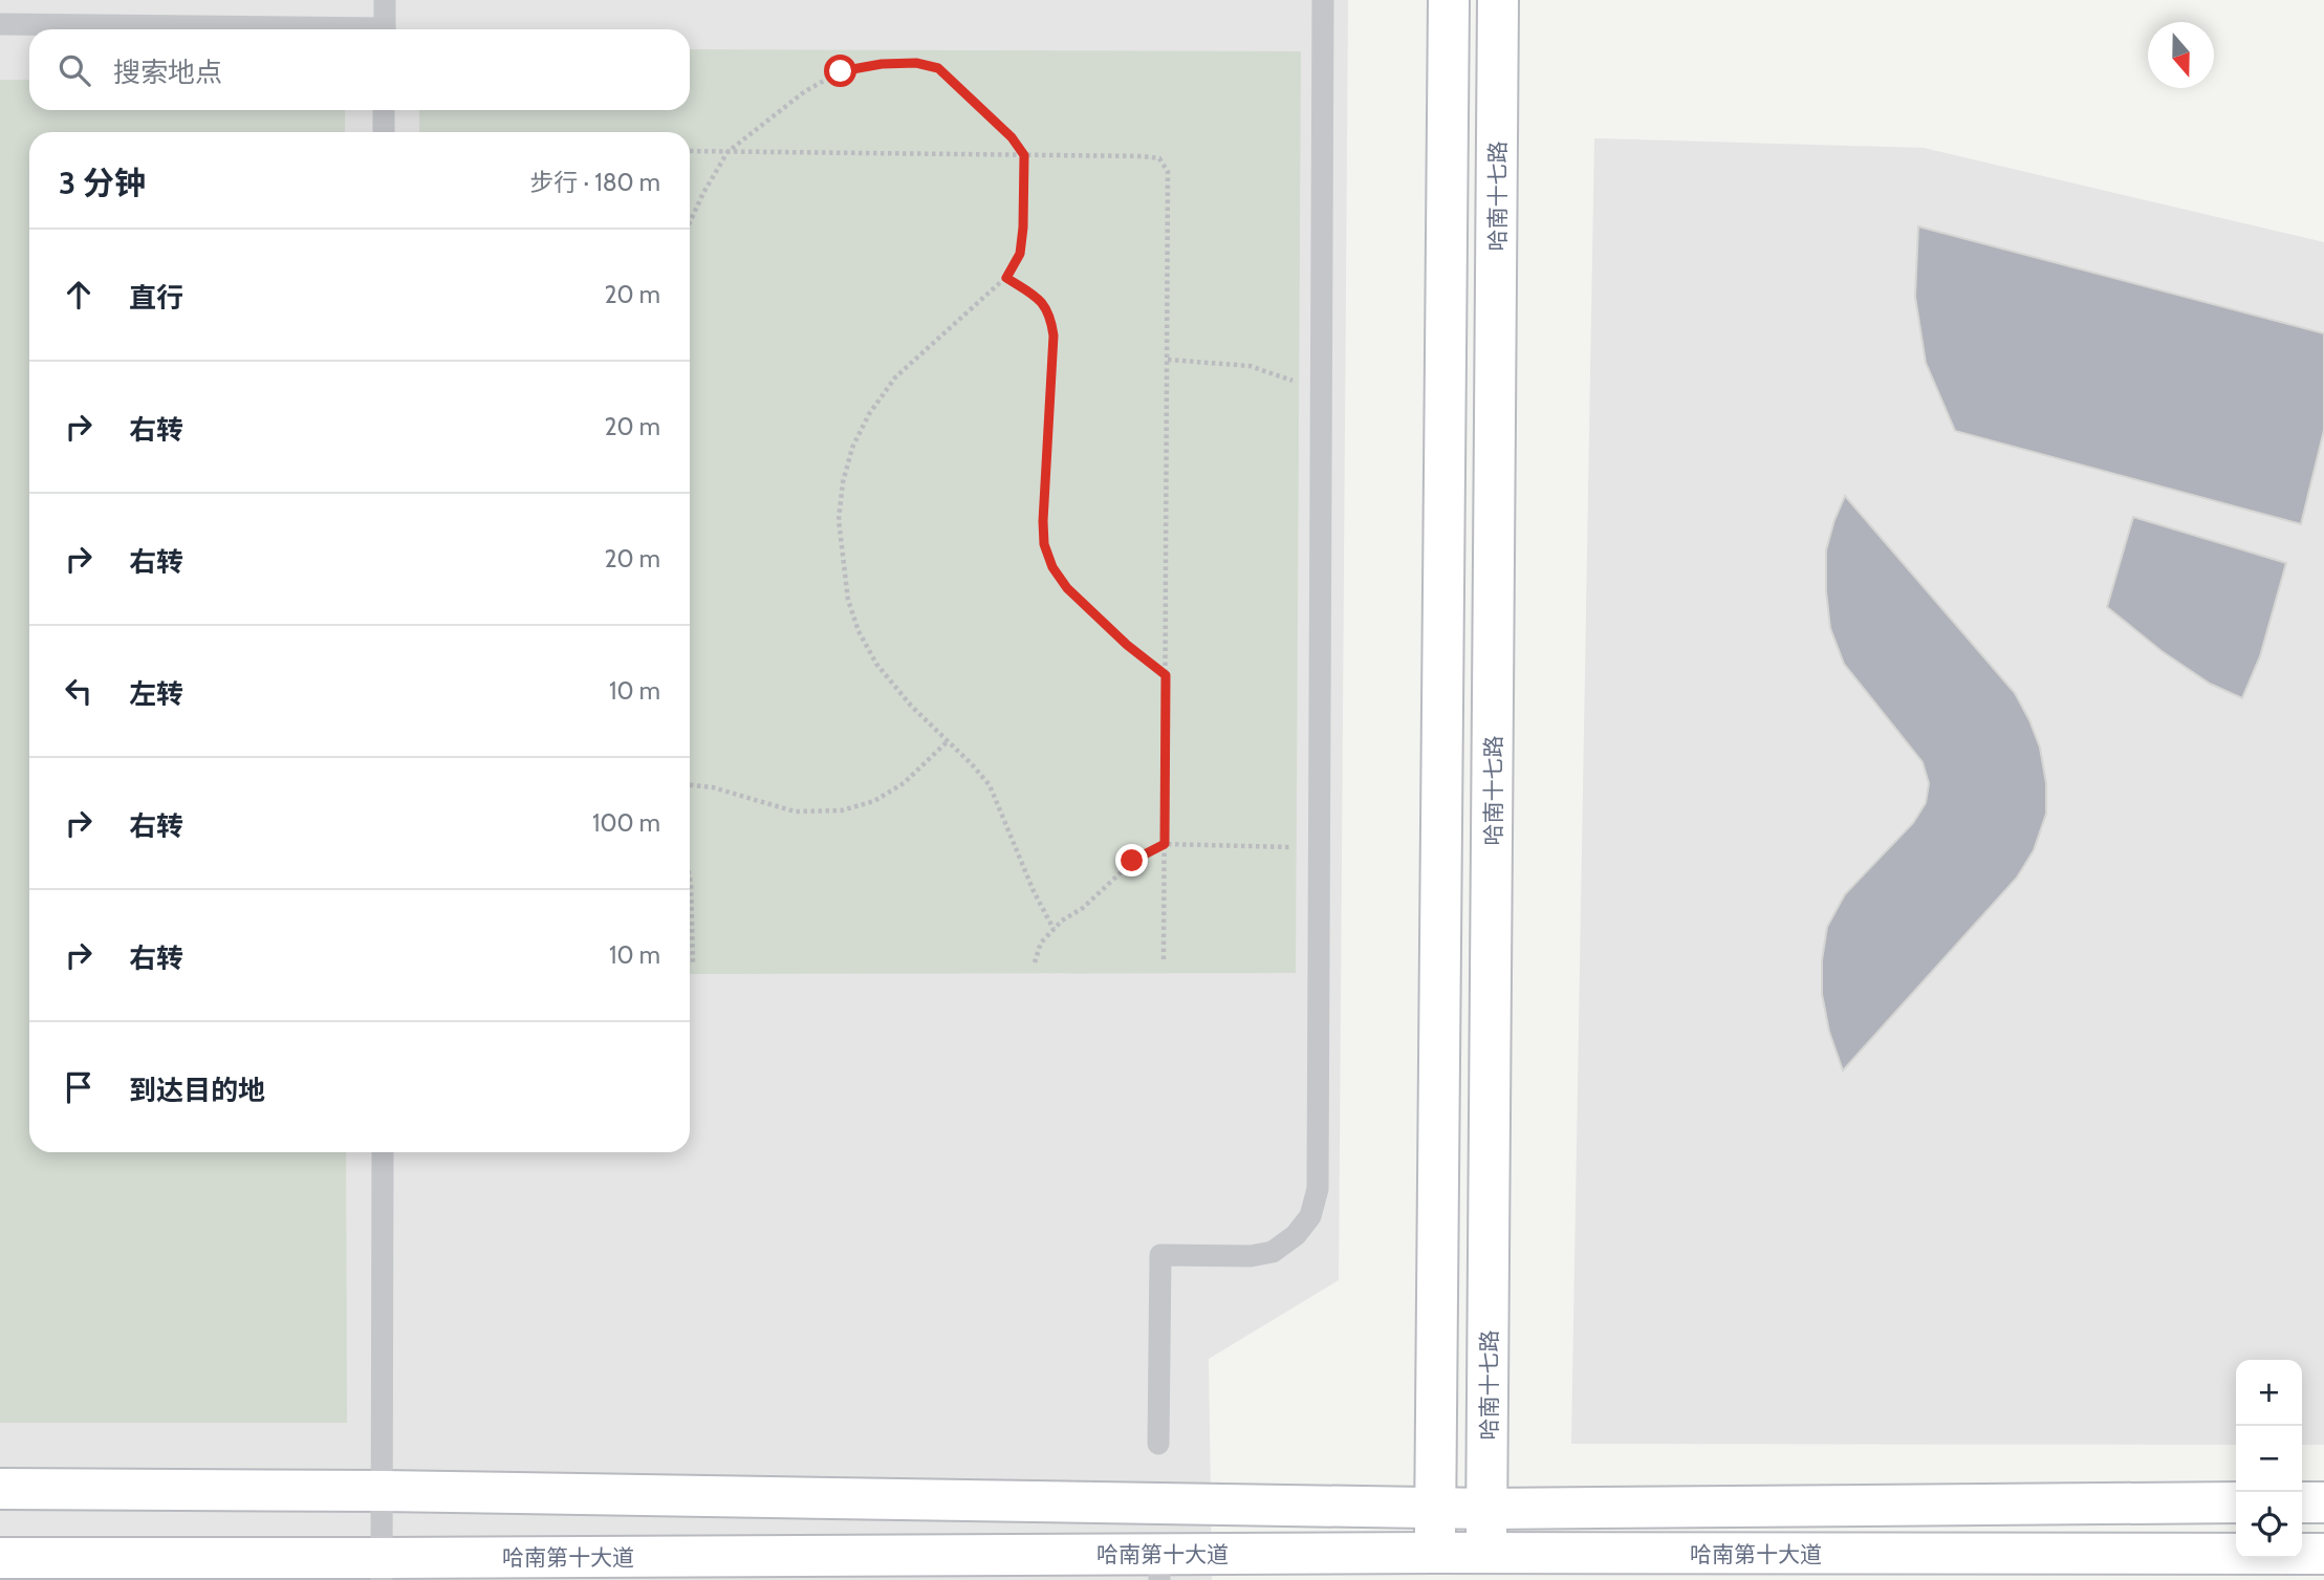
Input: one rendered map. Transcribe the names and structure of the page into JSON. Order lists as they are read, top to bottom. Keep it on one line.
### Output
{"streets":{"street":["哈南十七路","哈南第十大道"]},"crossings":[["哈南十七路","哈南第十大道"]],"north":"bottom","page":{"search":"搜索地点","heading":["3 分钟","步行 · 180 m"],"list":[["直行","20 m"],["右转","20 m"],["右转","20 m"],["左转","10 m"],["右转","100 m"],["右转","10 m"],"到达目的地"],"map_buttons":["+","−"]}}
